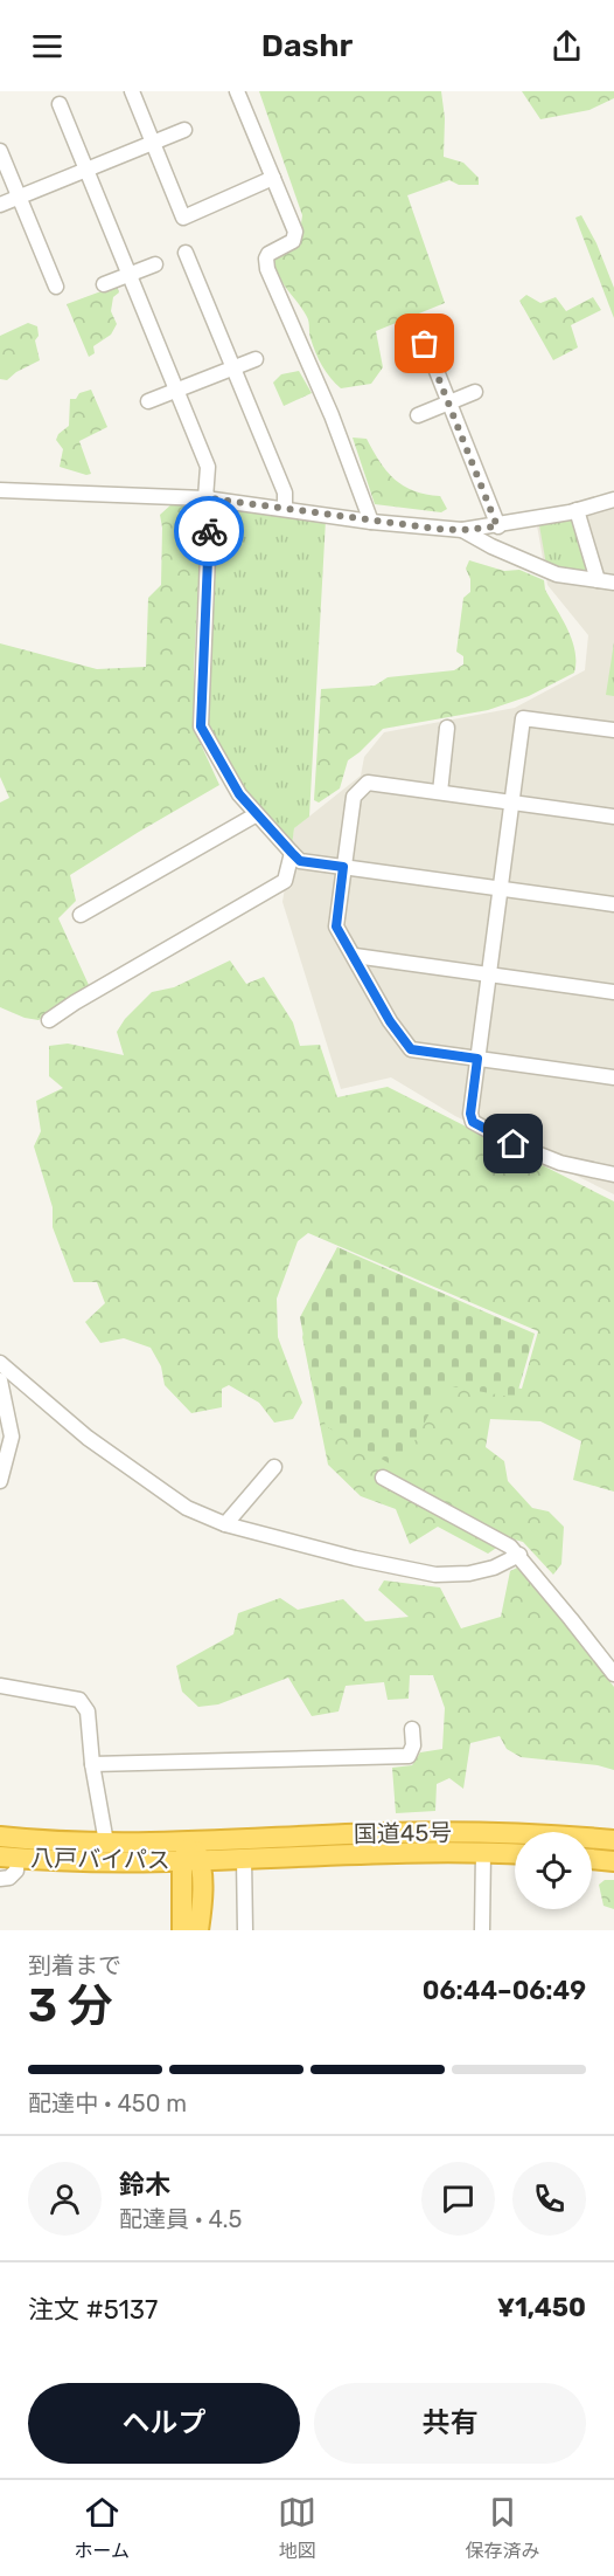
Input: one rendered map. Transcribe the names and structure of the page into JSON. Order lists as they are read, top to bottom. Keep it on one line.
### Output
{"streets":{"highway":["国道45号","八戸バイパス"]},"crossings":[["国道45号","八戸バイパス"]],"page":{"header":"Dashr","heading":["3 分","到着まで","06:44–06:49"],"panel":["鈴木","配達員 · 4.5","注文 #5137","¥1,450"],"bar":"配達中 · 450 m","buttons":["ヘルプ","共有"],"tabs":["ホーム","地図","保存済み"]}}
